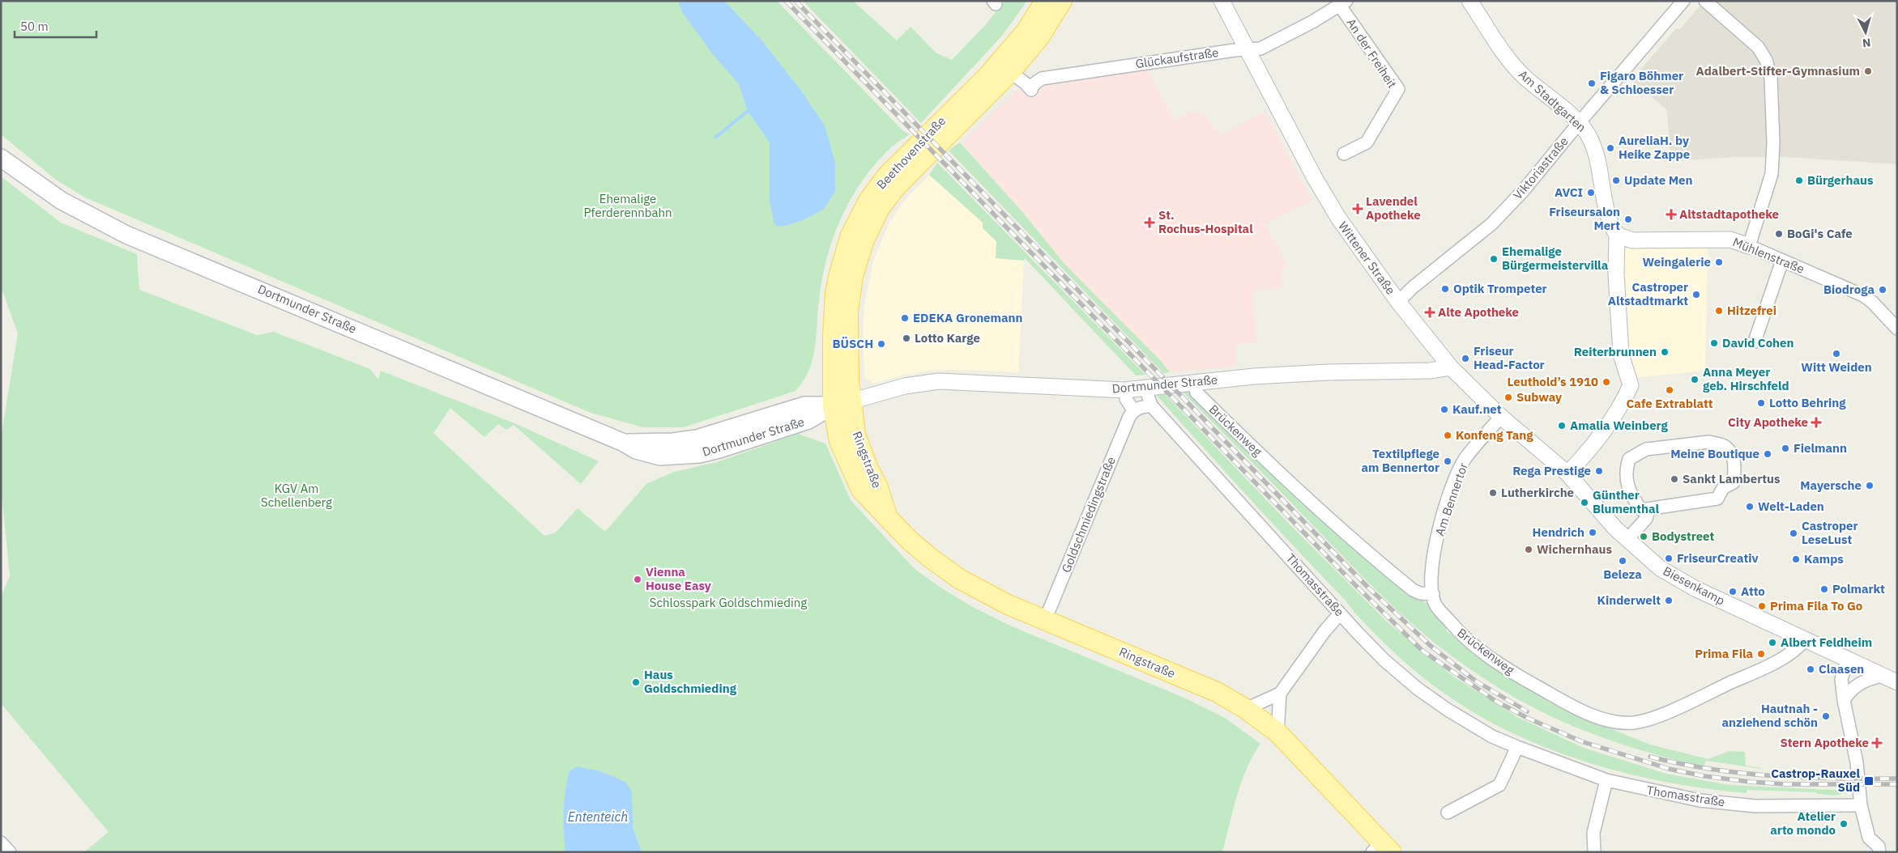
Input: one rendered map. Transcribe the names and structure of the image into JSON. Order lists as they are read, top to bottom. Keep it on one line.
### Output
{"streets":{"main road":["Beethovenstraße","Dortmunder Straße","Ringstraße"],"street":["An der Freiheit","Glückaufstraße","Am Stadtgarten","Viktoriastraße","Mühlenstraße","Wittener Straße","Brückenweg","Am Bennertor","Goldschmiedingstraße","Thomasstraße","Biesenkamp"]},"crossings":[["An der Freiheit","Glückaufstraße"],["Glückaufstraße","Beethovenstraße"],["Glückaufstraße","Wittener Straße"],["Am Stadtgarten","Viktoriastraße"],["Am Stadtgarten","Mühlenstraße"],["Beethovenstraße","Dortmunder Straße"],["Beethovenstraße","Ringstraße"],["Viktoriastraße","Wittener Straße"],["Wittener Straße","Dortmunder Straße"],["Wittener Straße","Am Bennertor"],["Wittener Straße","Biesenkamp"],["Dortmunder Straße","Brückenweg"],["Dortmunder Straße","Ringstraße"],["Dortmunder Straße","Thomasstraße"],["Brückenweg","Am Bennertor"],["Brückenweg","Biesenkamp"],["Ringstraße","Goldschmiedingstraße"]],"water":["Ententeich"],"parks":["Ehemalige Pferderennbahn","KGV Am Schellenberg","Schlosspark Goldschmieding"],"places":{"other":["Adalbert-Stifter-Gymnasium","Figaro Böhmer & Schloesser","AureliaH. by Heike Zappe","Update Men","Bürgerhaus","AVCI","Friseursalon Mert","BoGi's Cafe","Ehemalige Bürgermeistervilla","Weingalerie","Optik Trompeter","Biodroga","Castroper Altstadtmarkt","Hitzefrei","EDEKA Gronemann","Lotto Karge","David Cohen","BÜSCH","Reiterbrunnen","Witt Weiden","Friseur Head-Factor","Anna Meyer geb. Hirschfeld","Leuthold’s 1910","Cafe Extrablatt","Subway","Lotto Behring","Kauf.net","Amalia Weinberg","Konfeng Tang","Fielmann","Meine Boutique","Textilpflege am Bennertor","Rega Prestige","Sankt Lambertus","Mayersche","Lutherkirche","Günther Blumenthal","Welt-Laden","Hendrich","Castroper LeseLust","Bodystreet","Wichernhaus","FriseurCreativ","Kamps","Beleza","Vienna House Easy","Polmarkt","Atto","Kinderwelt","Prima Fila To Go","Albert Feldheim","Prima Fila","Claasen","Haus Goldschmieding","Hautnah - anziehend schön","Atelier arto mondo"],"health":["Lavendel Apotheke","Altstadtapotheke","St. Rochus-Hospital","Alte Apotheke","City Apotheke","Stern Apotheke"],"transit":["Castrop-Rauxel Süd"]},"scale_bar":"50 m","north":"bottom"}
